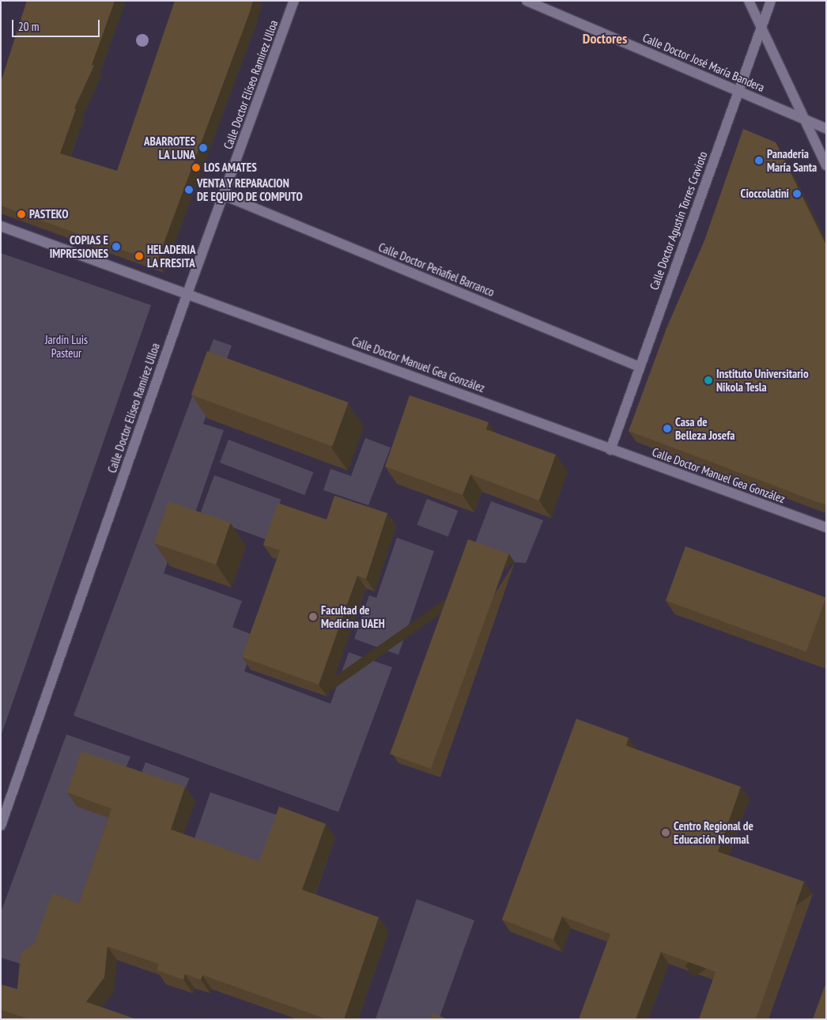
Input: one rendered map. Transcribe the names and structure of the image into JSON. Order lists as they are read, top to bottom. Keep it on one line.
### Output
{"streets":{"street":["Calle Doctor José María Bandera","Calle Doctor Elíseo Ramírez Ulloa","Calle Doctor Agustín Torres Cravioto","Calle Doctor Peñafiel Barranco","Calle Doctor Manuel Gea González"]},"crossings":[["Calle Doctor José María Bandera","Calle Doctor Agustín Torres Cravioto"],["Calle Doctor Elíseo Ramírez Ulloa","Calle Doctor Peñafiel Barranco"],["Calle Doctor Elíseo Ramírez Ulloa","Calle Doctor Manuel Gea González"],["Calle Doctor Agustín Torres Cravioto","Calle Doctor Peñafiel Barranco"],["Calle Doctor Agustín Torres Cravioto","Calle Doctor Manuel Gea González"]],"districts":["Doctores"],"parks":["Jardín Luis Pasteur"],"places":["ABARROTES LA LUNA","Panaderia María Santa","LOS AMATES","VENTA Y REPARACION DE EQUIPO DE COMPUTO","Cioccolatini","PASTEKO","COPIAS E IMPRESIONES","HELADERIA LA FRESITA","Instituto Universitario Nikola Tesla","Casa de Belleza Josefa","Facultad de Medicina UAEH","Centro Regional de Educación Normal"],"scale_bar":"20 m"}
